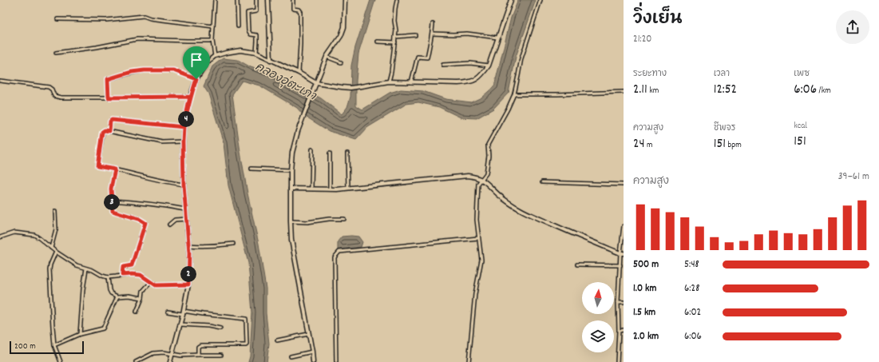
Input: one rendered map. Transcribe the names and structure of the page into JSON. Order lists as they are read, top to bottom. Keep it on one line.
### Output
{"water":["คลองอุ่ตะเภา"],"scale_bar":"200 m","north":"top","page":{"heading":["วิ่งเย็น","21:20"],"stats":[["ระยะทาง","2.11 km"],["เวลา","12:52"],["เพซ","6:06 /km"],["ความสูง","24 m"],["ชีพจร","151 bpm"],["kcal","151"]],"pins":["4","3","2"],"chart":["ความสูง","39–61 m"],"list":[{"name":"500 m","note":"5:48"},{"name":"1.0 km","note":"6:28"},{"name":"1.5 km","note":"6:02"},{"name":"2.0 km","note":"6:06"}],"scale":"200 m"}}
